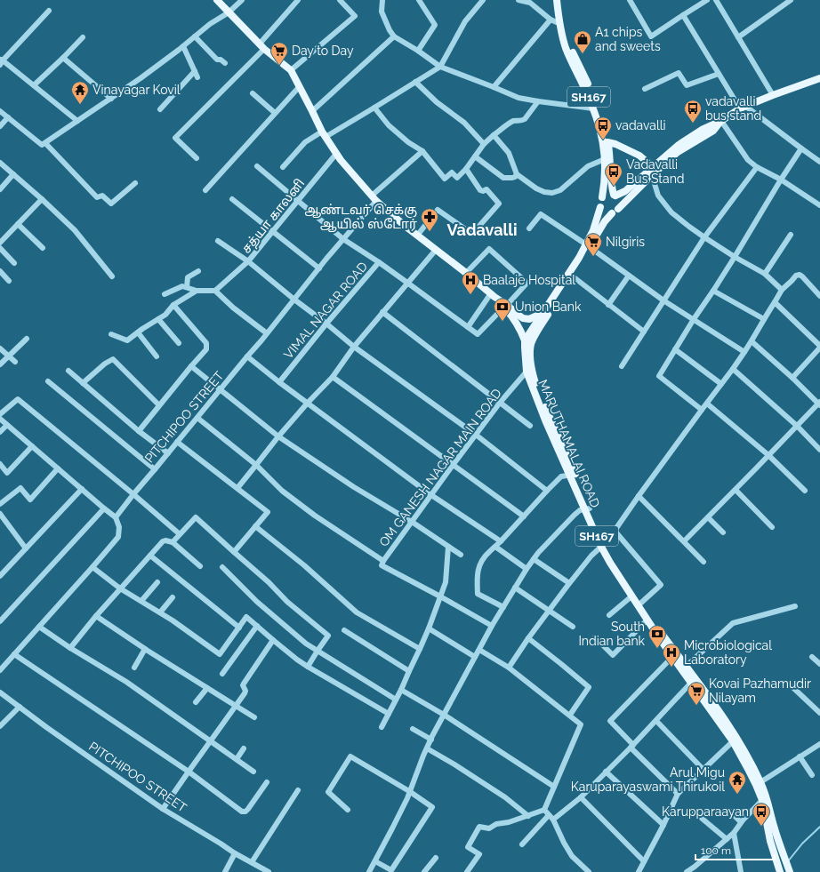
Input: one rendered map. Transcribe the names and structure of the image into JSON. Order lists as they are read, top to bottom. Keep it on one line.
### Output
{"streets":{"main road":["SH167","MARUTHAMALAI ROAD"],"street":["சத்யா காலனி","VIMAL NAGAR ROAD","PITCHIPOO STREET","OM GANESH NAGAR MAIN ROAD"]},"crossings":[["SH167","MARUTHAMALAI ROAD"],["சத்யா காலனி","VIMAL NAGAR ROAD"],["சத்யா காலனி","PITCHIPOO STREET"],["சத்யா காலனி","OM GANESH NAGAR MAIN ROAD"],["PITCHIPOO STREET","OM GANESH NAGAR MAIN ROAD"],["MARUTHAMALAI ROAD","OM GANESH NAGAR MAIN ROAD"]],"districts":["Vadavalli"],"places":{"shop":["A1 chips and sweets"],"supermarket":["Day to Day","Nilgiris","Kovai Pazhamudir Nilayam"],"temple":["Vinayagar Kovil","Arul Migu Karuparayaswami Thirukoil"],"bus stop":["vadavalli bus stand","vadavalli","Vadavalli Bus Stand","Karupparaayan"],"pharmacy":["ஆண்டவர் செக்கு ஆயில் ஸ்டோர்"],"hospital":["Baalaje Hospital","Microbiological Laboratory"],"bank":["Union Bank","South Indian bank"]},"scale_bar":"100 m"}
